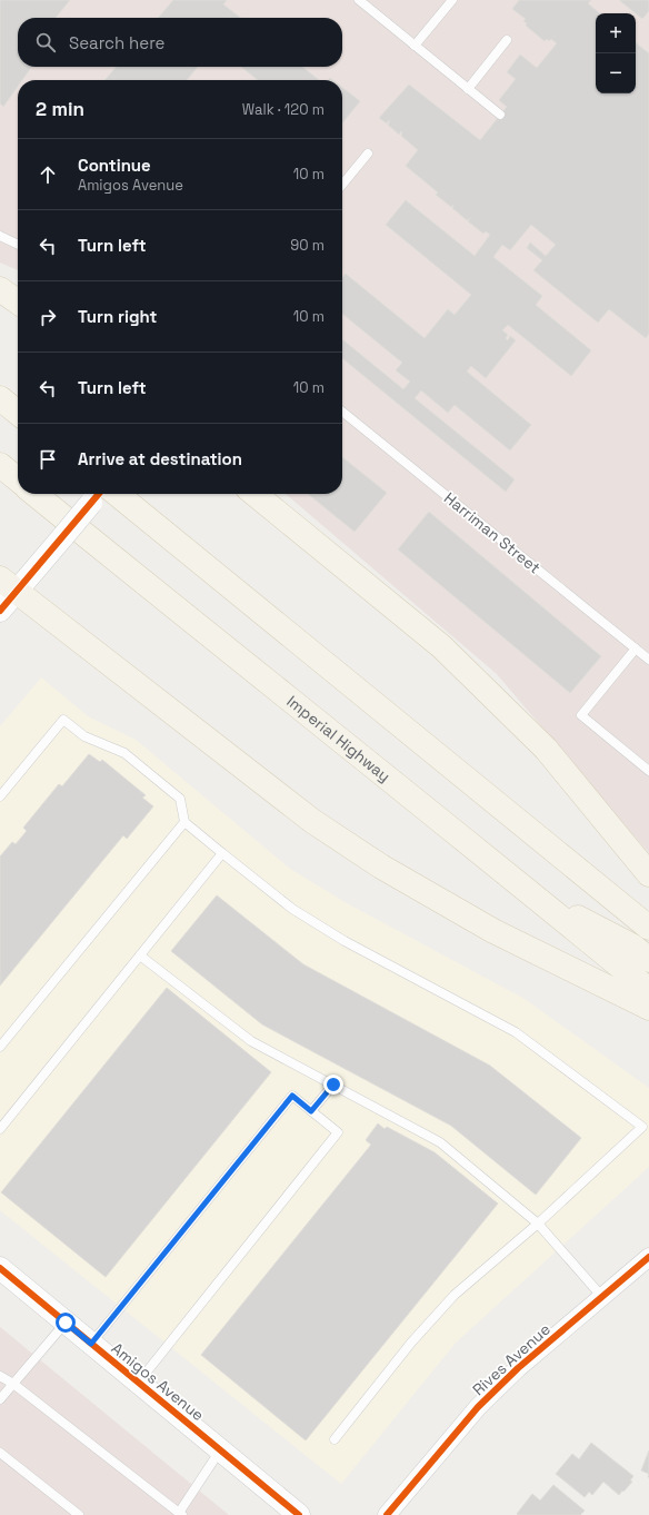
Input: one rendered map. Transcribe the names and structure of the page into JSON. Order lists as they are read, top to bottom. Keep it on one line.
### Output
{"streets":{"main road":["Imperial Highway"],"street":["Rives Avenue","Amigos Avenue"],"lane":["Harriman Street"]},"page":{"map_buttons":["+","−"],"search":"Search here","heading":["2 min","Walk · 120 m"],"list":[["Continue","Amigos Avenue","10 m"],["Turn left","90 m"],["Turn right","10 m"],["Turn left","10 m"],"Arrive at destination"]}}
